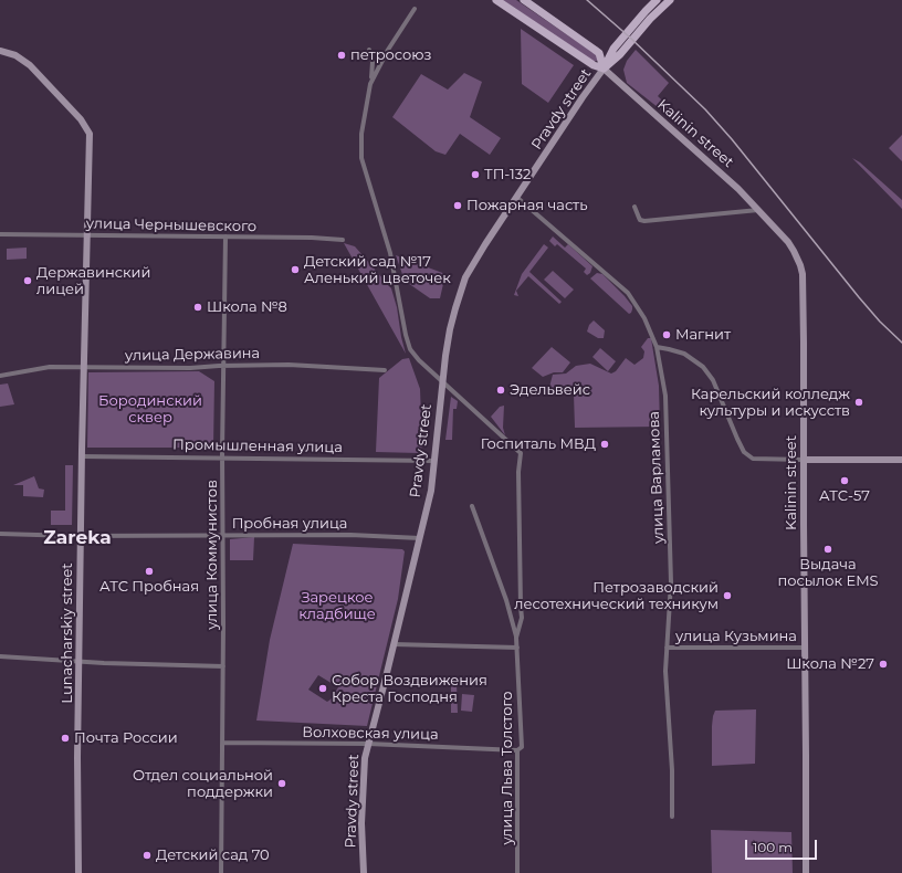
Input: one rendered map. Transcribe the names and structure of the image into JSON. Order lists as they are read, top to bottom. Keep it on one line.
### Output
{"streets":{"main road":["Pravdy street","Kalinin street","Lunacharskiy street"],"street":["улица Чернышевского","улица Державина","Промышленная улица","улица Варламова","Пробная улица","улица Коммунистов","улица Кузьмина","Волховская улица","улица Льва Толстого"]},"crossings":[["Pravdy street","Kalinin street"],["Pravdy street","Промышленная улица"],["Pravdy street","улица Варламова"],["Pravdy street","Пробная улица"],["Pravdy street","Волховская улица"],["Pravdy street","улица Льва Толстого"],["Kalinin street","улица Кузьмина"],["улица Чернышевского","улица Коммунистов"],["улица Чернышевского","Lunacharskiy street"],["улица Державина","улица Коммунистов"],["улица Державина","Lunacharskiy street"],["Промышленная улица","улица Коммунистов"],["Промышленная улица","Lunacharskiy street"],["улица Варламова","улица Кузьмина"],["Пробная улица","улица Коммунистов"],["Пробная улица","Lunacharskiy street"],["улица Коммунистов","Волховская улица"],["Волховская улица","улица Льва Толстого"]],"districts":["Zareka"],"parks":["Бородинский сквер","Зарецкое кладбище"],"places":["петросоюз","ТП-132","Пожарная часть","Детский сад №17 Аленький цветочек","Державинский лицей","Школа №8","Магнит","Эдельвейс","Карельский колледж культуры и искусств","Госпиталь МВД","АТС-57","Выдача посылок EMS","АТС Пробная","Петрозаводский лесотехнический техникум","Школа №27","Собор Воздвижения Креста Господня","Почта России","Отдел социальной поддержки","Детский сад 70"],"scale_bar":"100 m"}
